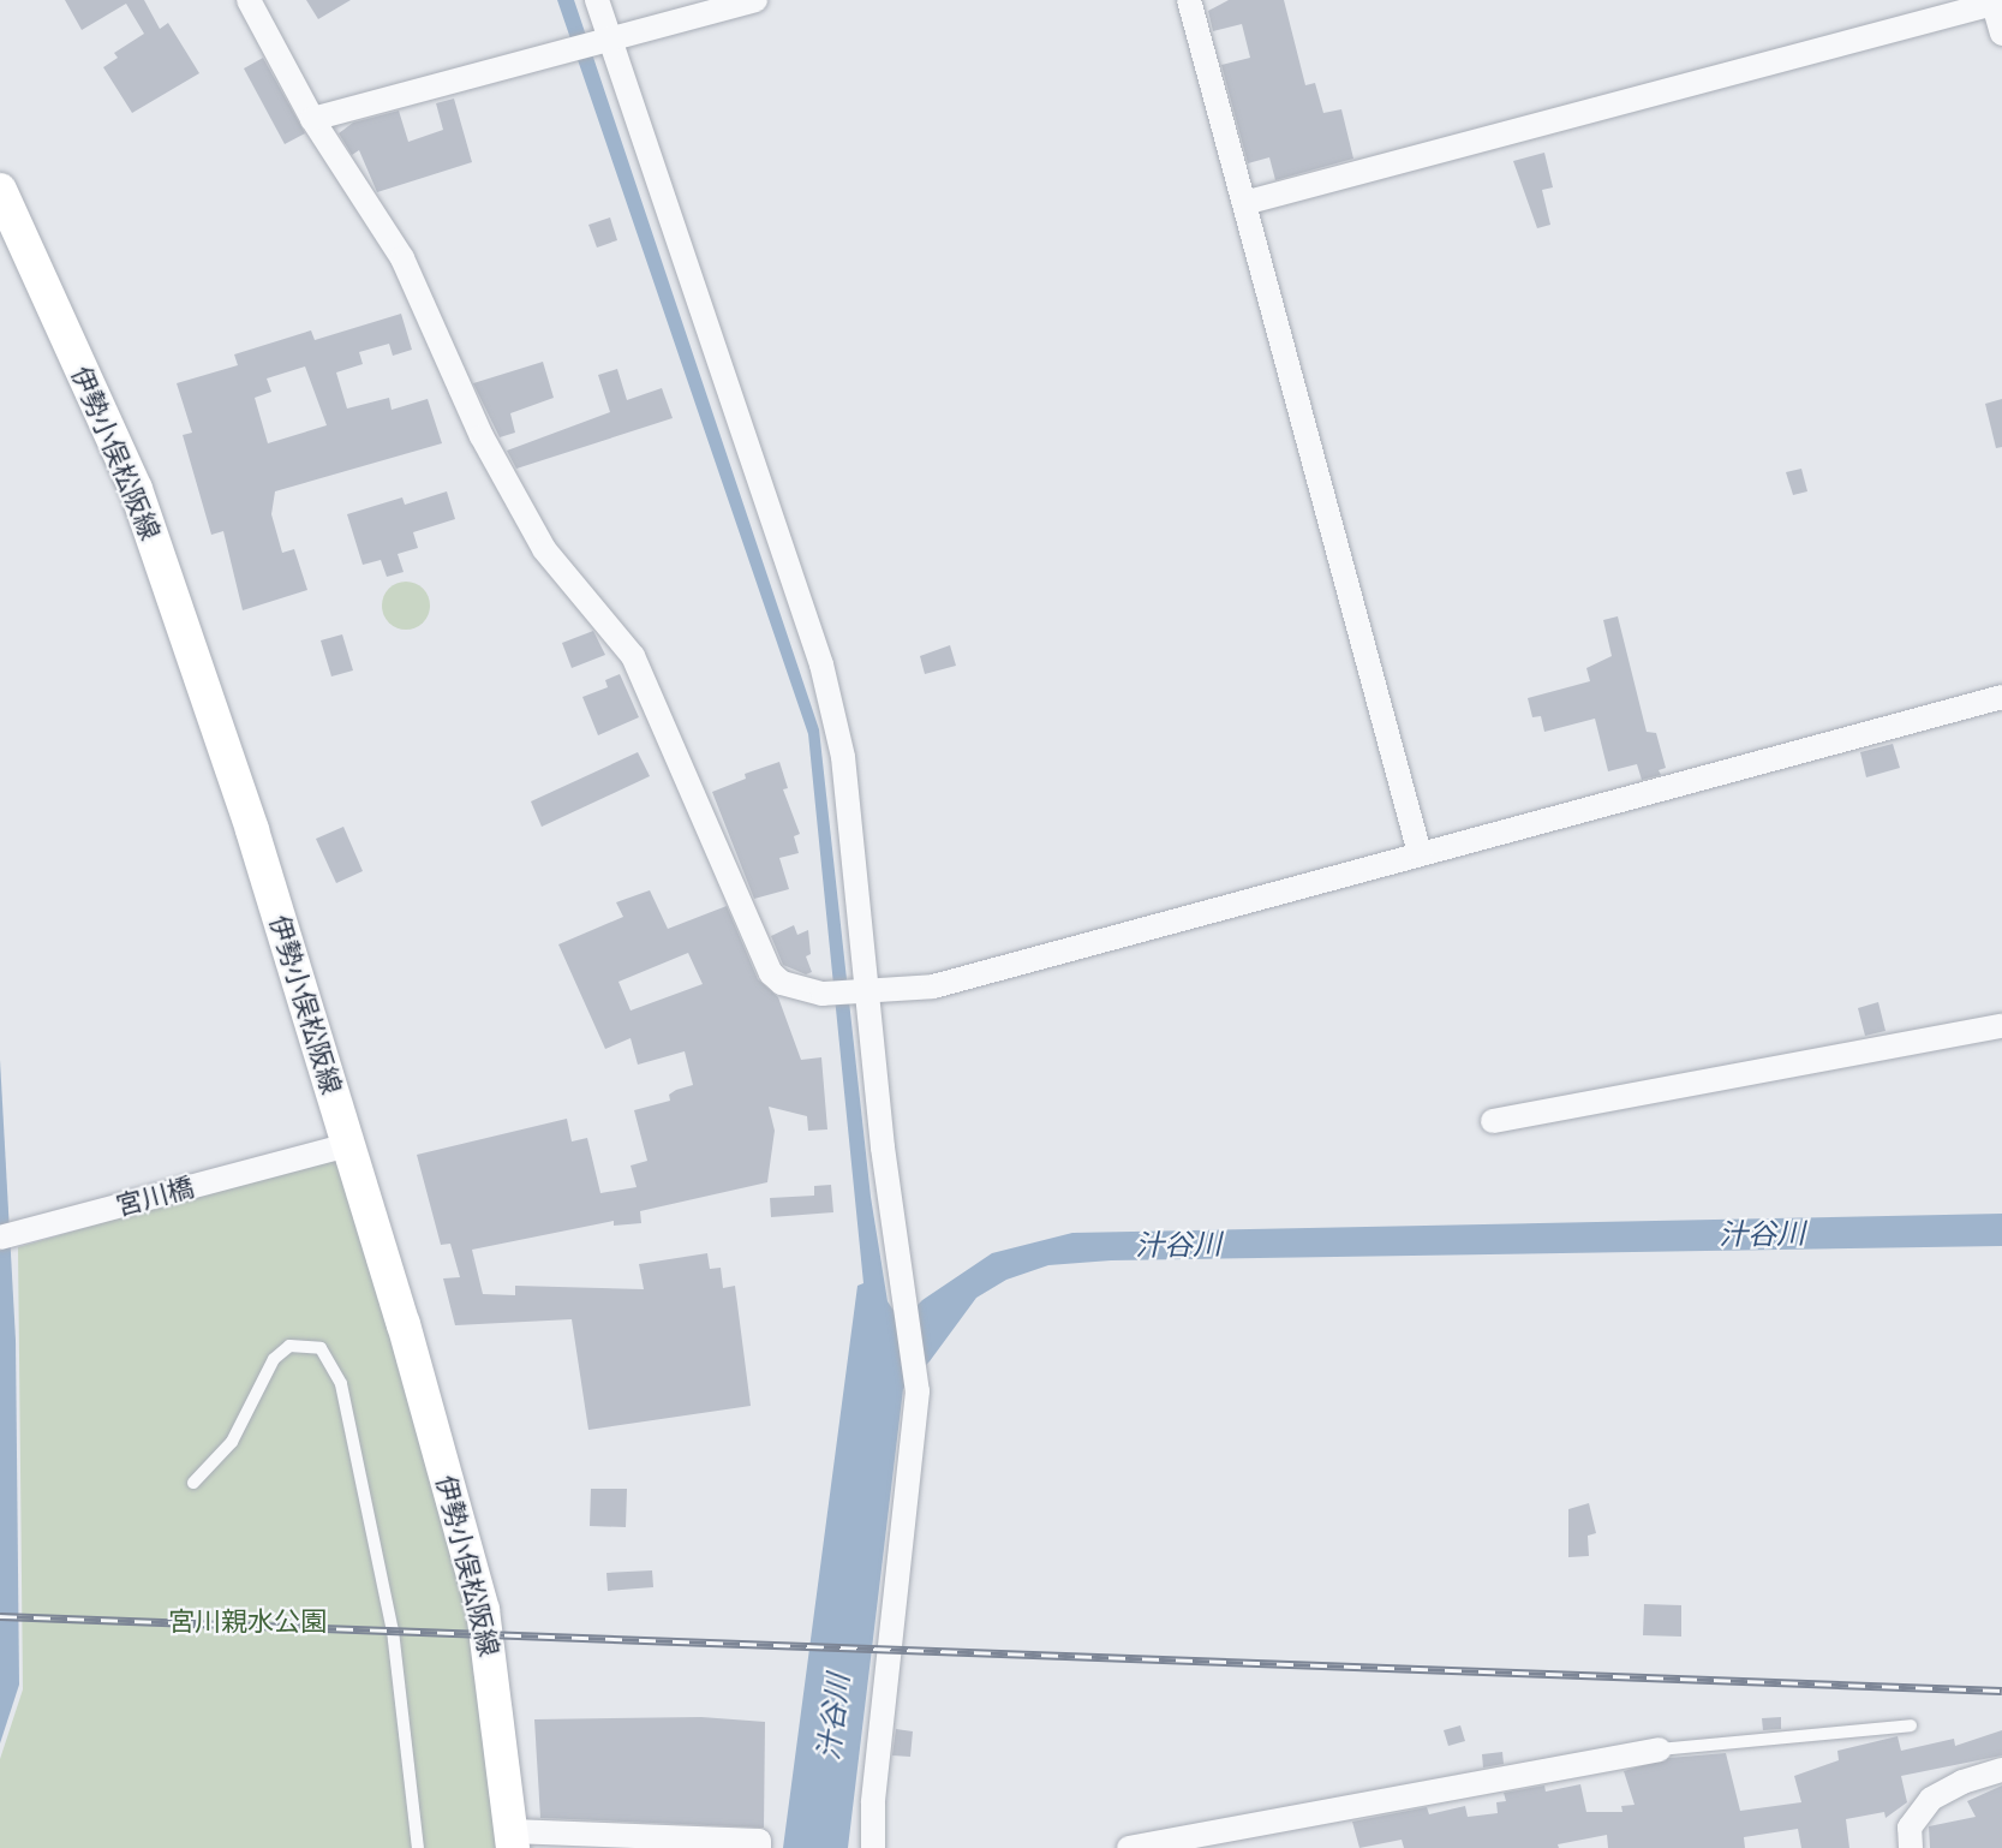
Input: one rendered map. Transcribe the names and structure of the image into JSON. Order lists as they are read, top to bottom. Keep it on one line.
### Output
{"streets":{"main road":["伊勢小俣松阪線"],"street":["宮川橋"]},"crossings":[["伊勢小俣松阪線","宮川橋"]],"water":["汁谷川"],"parks":["宮川親水公園"]}
